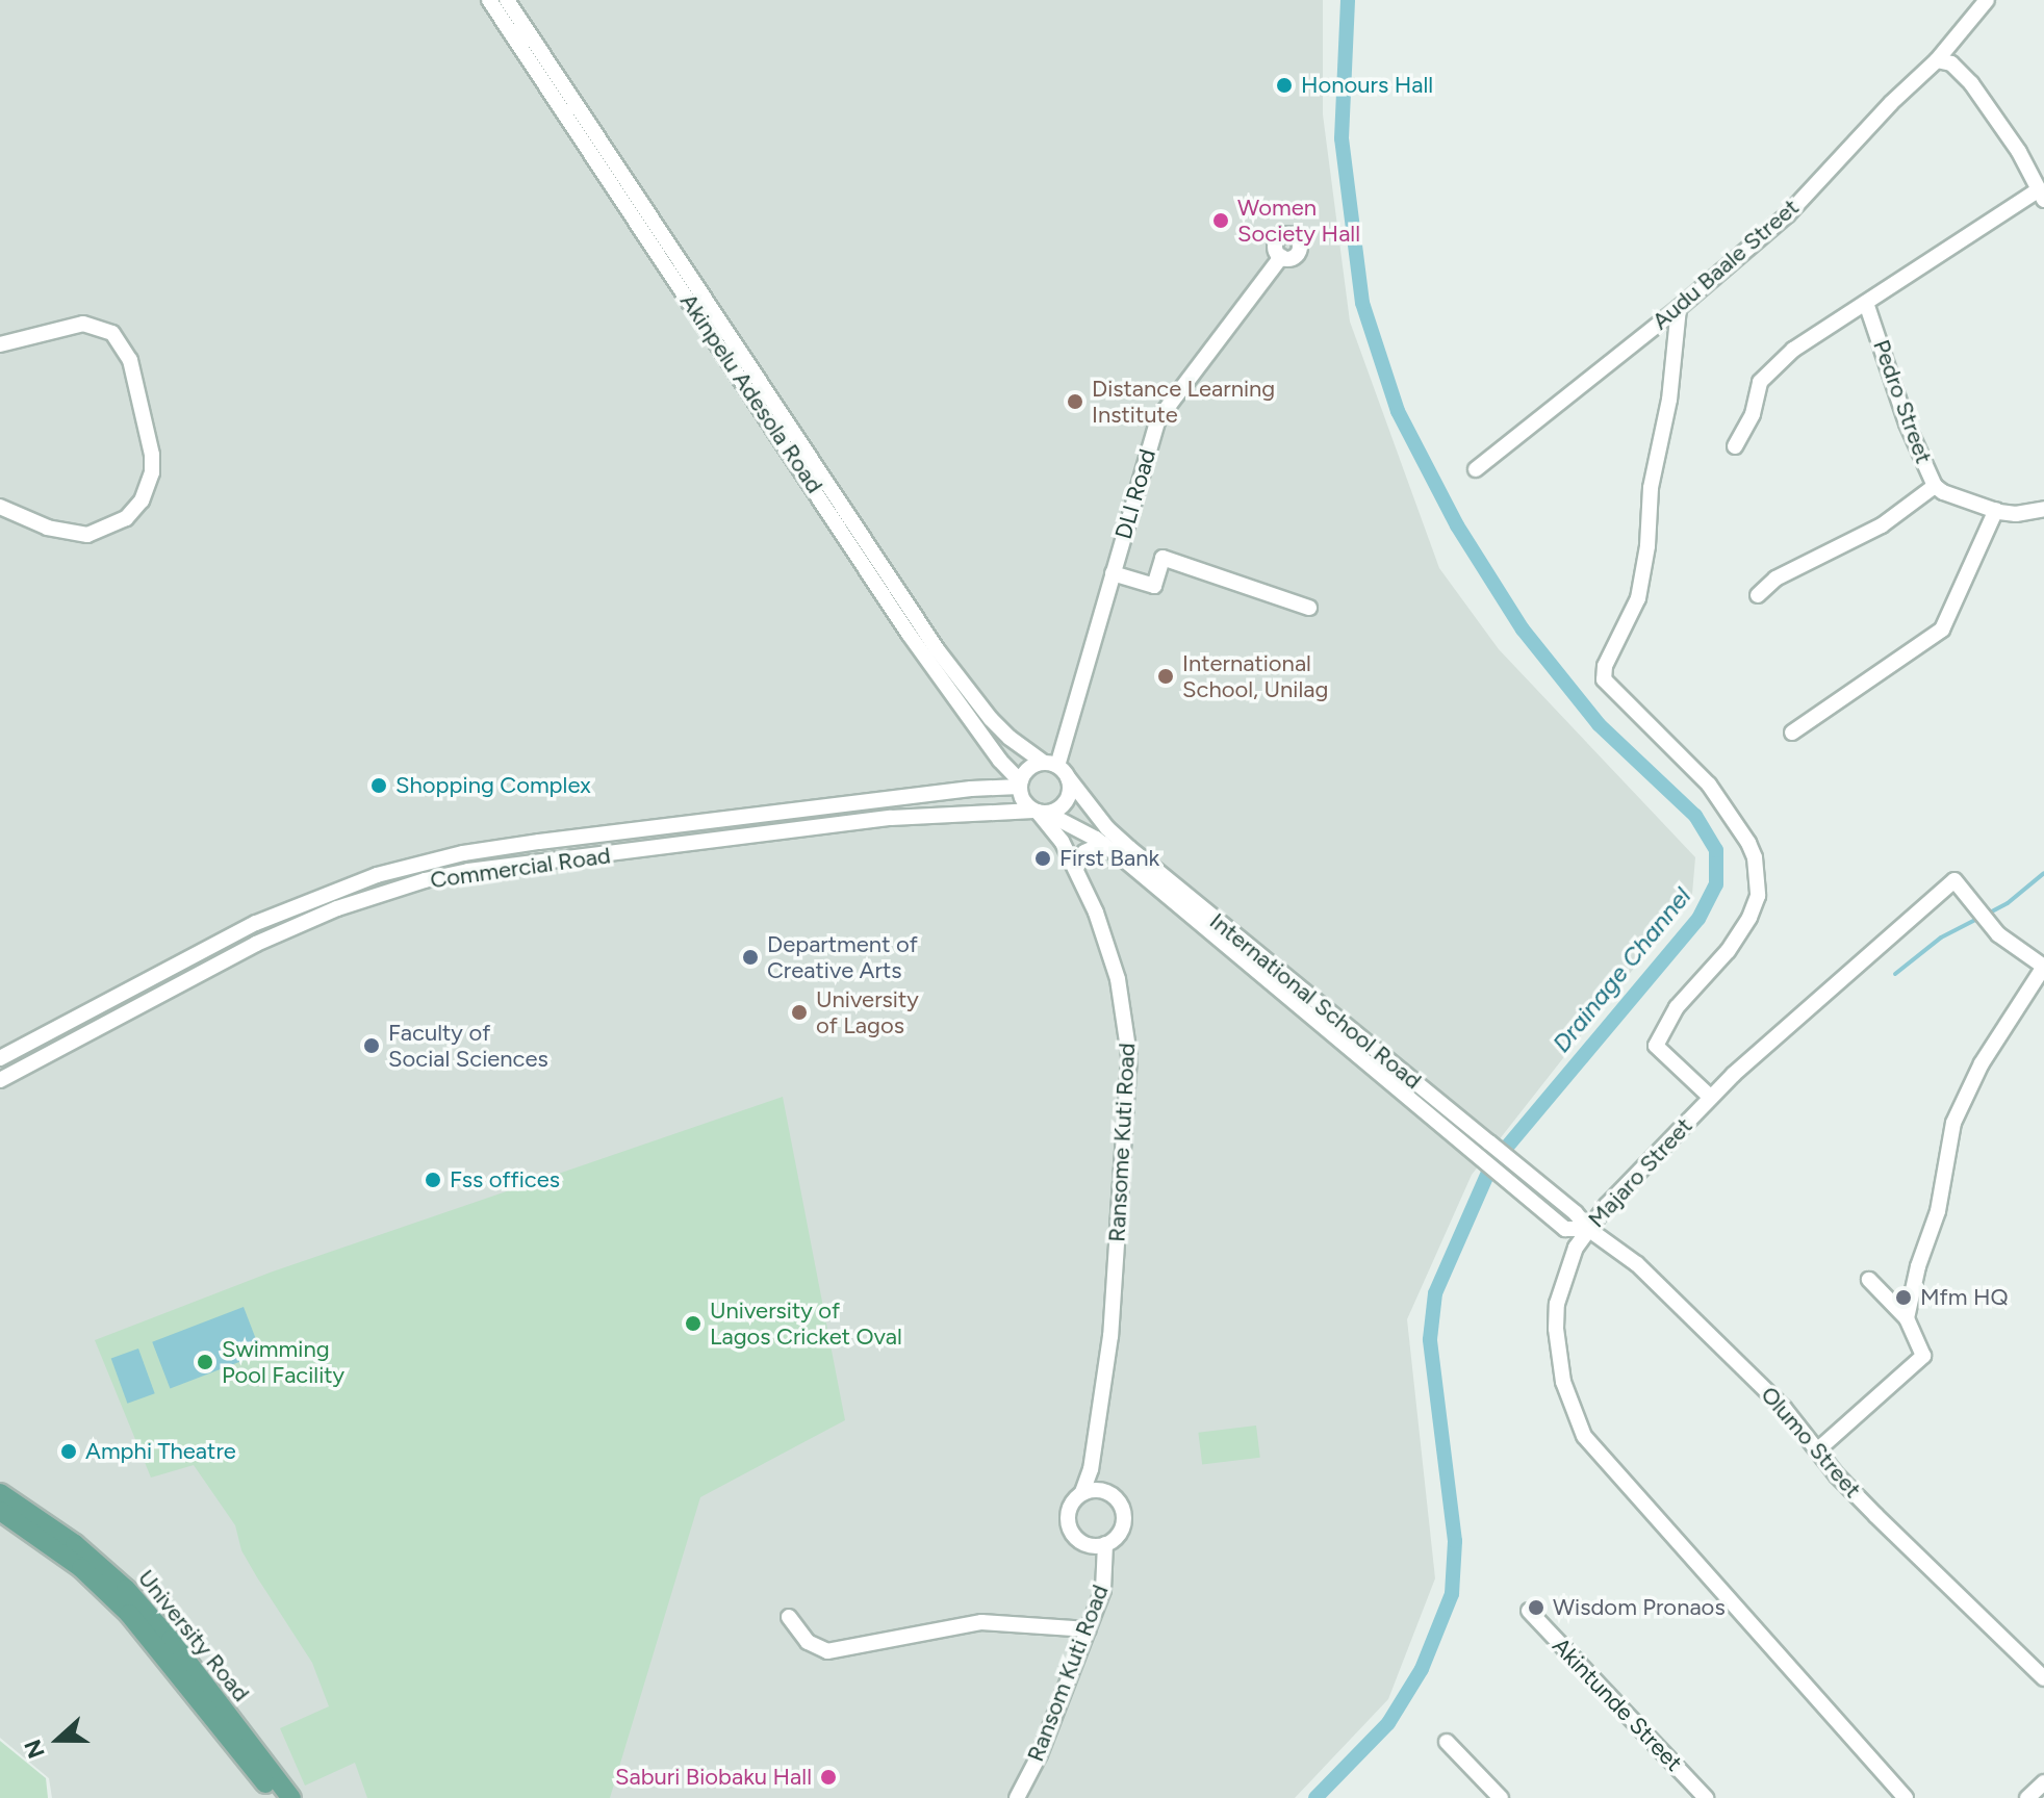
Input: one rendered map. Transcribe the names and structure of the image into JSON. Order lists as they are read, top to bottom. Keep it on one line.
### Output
{"streets":{"main road":["University Road"],"street":["Audu Baale Street","Akinpelu Adesola Road","Pedro Street","DLI Road","Commercial Road","International School Road","Ransome Kuti Road","Majaro Street","Olumo Street","Ransom Kuti Road","Akintunde Street"]},"crossings":[["Akinpelu Adesola Road","DLI Road"],["Akinpelu Adesola Road","Commercial Road"],["Akinpelu Adesola Road","International School Road"],["Akinpelu Adesola Road","Ransome Kuti Road"],["DLI Road","Commercial Road"],["DLI Road","International School Road"],["DLI Road","Ransome Kuti Road"],["Commercial Road","International School Road"],["Commercial Road","Ransome Kuti Road"],["International School Road","Ransome Kuti Road"],["International School Road","Majaro Street"],["International School Road","Olumo Street"],["Ransome Kuti Road","Ransom Kuti Road"],["Majaro Street","Olumo Street"]],"water":["Drainage Channel"],"places":["Honours Hall","Women Society Hall","Distance Learning Institute","International School, Unilag","Shopping Complex","First Bank","Department of Creative Arts","University of Lagos","Faculty of Social Sciences","Fss offices","Mfm HQ","University of Lagos Cricket Oval","Swimming Pool Facility","Amphi Theatre","Wisdom Pronaos","Saburi Biobaku Hall"],"north":"left"}
